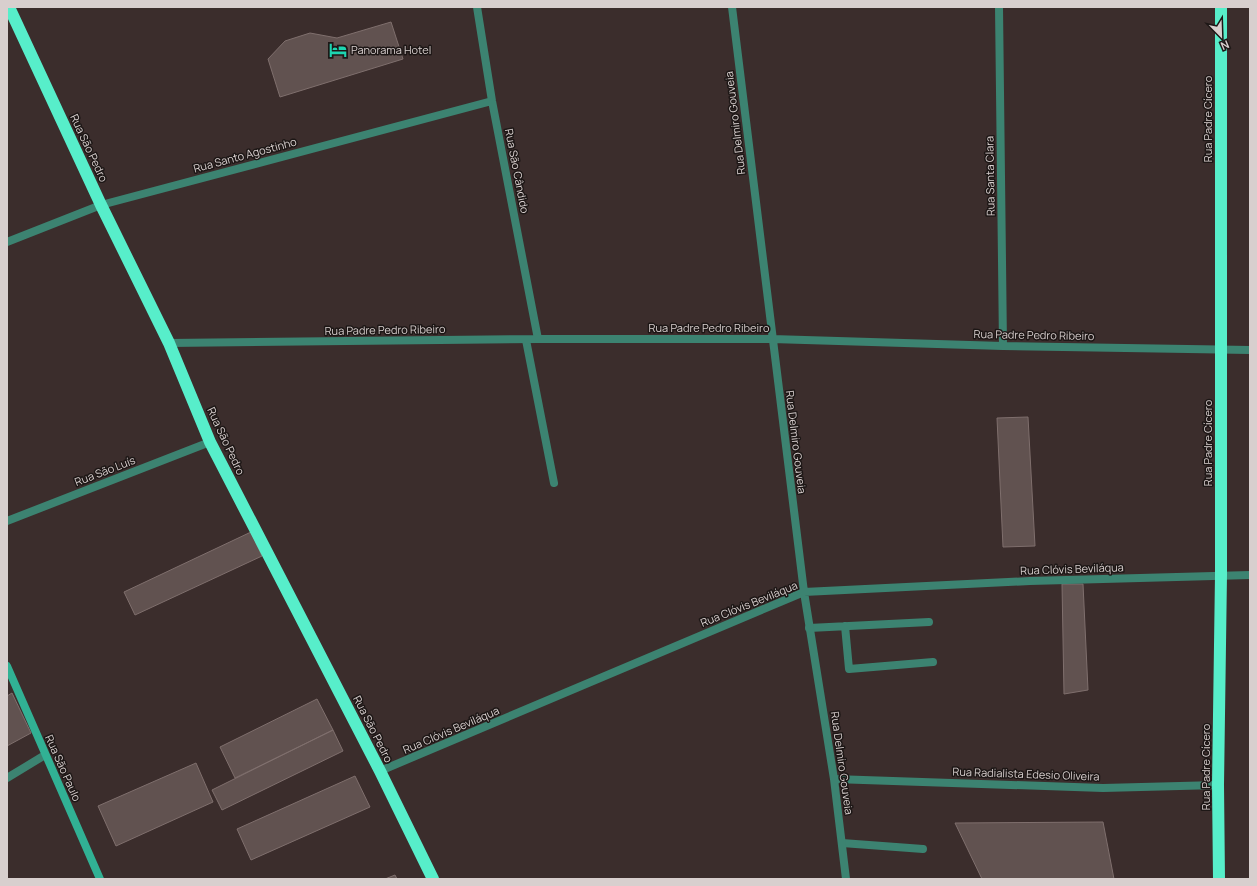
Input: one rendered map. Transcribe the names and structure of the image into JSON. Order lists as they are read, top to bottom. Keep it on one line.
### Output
{"streets":{"highway":["Rua Padre Cícero","Rua São Pedro"],"street":["Rua Delmiro Gouveia","Rua Santo Agostinho","Rua São Cândido","Rua Santa Clara","Rua Padre Pedro Ribeiro","Rua São Luís","Rua Clóvis Beviláqua","Rua São Paulo","Rua Radialista Edesio Oliveira"]},"crossings":[["Rua Padre Cícero","Rua Padre Pedro Ribeiro"],["Rua Padre Cícero","Rua Clóvis Beviláqua"],["Rua Padre Cícero","Rua Radialista Edesio Oliveira"],["Rua Delmiro Gouveia","Rua Padre Pedro Ribeiro"],["Rua Delmiro Gouveia","Rua Clóvis Beviláqua"],["Rua Delmiro Gouveia","Rua Radialista Edesio Oliveira"],["Rua São Pedro","Rua Santo Agostinho"],["Rua São Pedro","Rua Padre Pedro Ribeiro"],["Rua São Pedro","Rua São Luís"],["Rua São Pedro","Rua Clóvis Beviláqua"],["Rua Santo Agostinho","Rua São Cândido"],["Rua São Cândido","Rua Padre Pedro Ribeiro"],["Rua Santa Clara","Rua Padre Pedro Ribeiro"]],"places":{"hotel":["Panorama Hotel"]},"north":"bottom right"}
